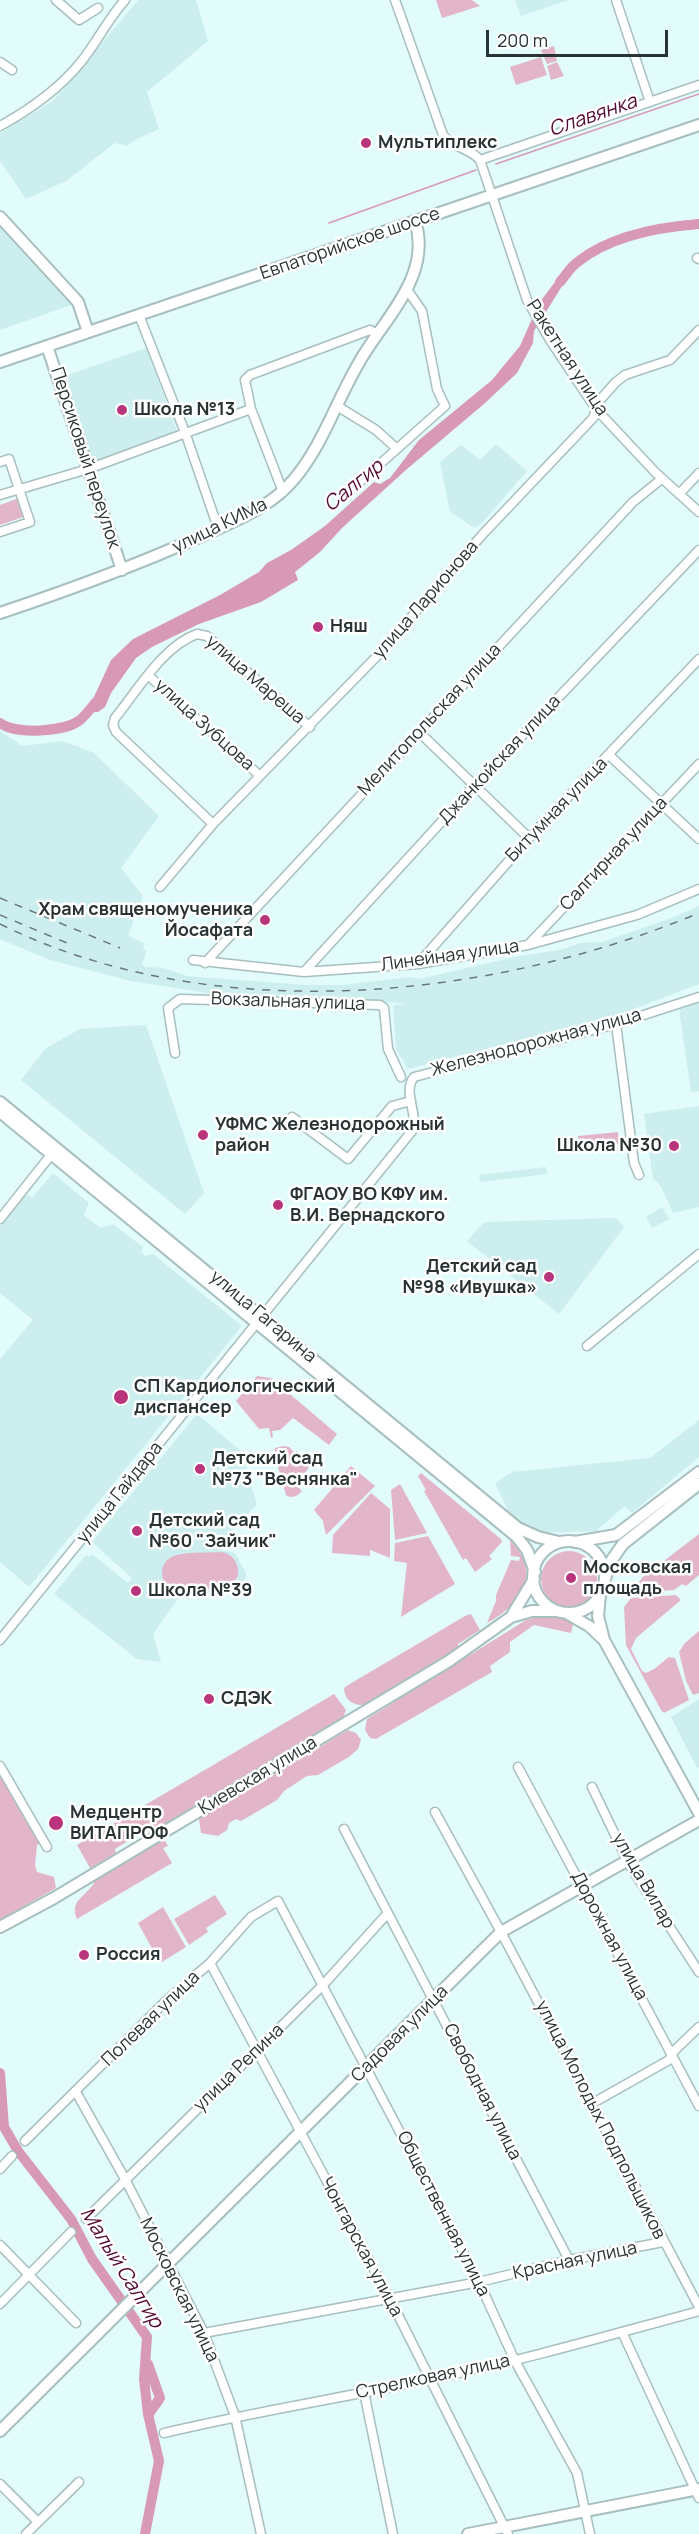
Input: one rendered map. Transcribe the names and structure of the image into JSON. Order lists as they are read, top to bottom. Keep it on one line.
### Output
{"streets":{"main road":["Евпаторийское шоссе","Персиковый переулок","улица КИМа","улица Гагарина","Киевская улица","Садовая улица"],"street":["Ракетная улица","улица Ларионова","улица Мареша","Мелитопольская улица","улица Зубцова","Джанкойская улица","Битумная улица","Салгирная улица","Линейная улица","Вокзальная улица","Железнодорожная улица","улица Гайдара","улица Вилар","Дорожная улица","Полевая улица","улица Репина","Свободная улица","улица Молодых Подпольщиков","Общественная улица","Чонгарская улица","Красная улица","Московская улица","Стрелковая улица"]},"crossings":[["Евпаторийское шоссе","Ракетная улица"],["Евпаторийское шоссе","Персиковый переулок"],["Евпаторийское шоссе","улица КИМа"],["Ракетная улица","улица Ларионова"],["Ракетная улица","Мелитопольская улица"],["Персиковый переулок","улица КИМа"],["улица Ларионова","улица Мареша"],["улица Ларионова","улица Зубцова"],["улица Мареша","улица Зубцова"],["Мелитопольская улица","Линейная улица"],["Джанкойская улица","Линейная улица"],["Битумная улица","Линейная улица"],["Салгирная улица","Линейная улица"],["Железнодорожная улица","улица Гагарина"],["Железнодорожная улица","улица Гайдара"],["улица Гагарина","улица Гайдара"],["улица Гагарина","Киевская улица"],["улица Вилар","Садовая улица"],["Дорожная улица","Садовая улица"],["Полевая улица","Общественная улица"],["Полевая улица","Чонгарская улица"],["Полевая улица","Московская улица"],["Садовая улица","Свободная улица"],["Садовая улица","улица Молодых Подпольщиков"],["Садовая улица","Общественная улица"],["Садовая улица","Чонгарская улица"],["Садовая улица","Московская улица"],["улица Репина","Свободная улица"],["улица Репина","Общественная улица"],["улица Репина","Чонгарская улица"],["улица Репина","Московская улица"],["Свободная улица","Красная улица"],["улица Молодых Подпольщиков","Красная улица"],["улица Молодых Подпольщиков","Стрелковая улица"],["Общественная улица","Красная улица"],["Общественная улица","Стрелковая улица"],["Чонгарская улица","Красная улица"],["Чонгарская улица","Стрелковая улица"],["Красная улица","Московская улица"],["Московская улица","Стрелковая улица"]],"water":["Славянка","Салгир","Малый Салгир"],"places":["Мультиплекс","Школа №13","Няш","Храм священомученика Йосафата","УФМС Железнодорожный район","Школа №30","ФГАОУ ВО КФУ им. В.И. Вернадского","Детский сад №98 «Ивушка»","СП Кардиологический диспансер","Детский сад №73 \"Веснянка\"","Детский сад №60 \"Зайчик\"","Московская площадь","Школа №39","СДЭК","Медцентр ВИТАПРОФ","Россия"],"scale_bar":"200 m"}
